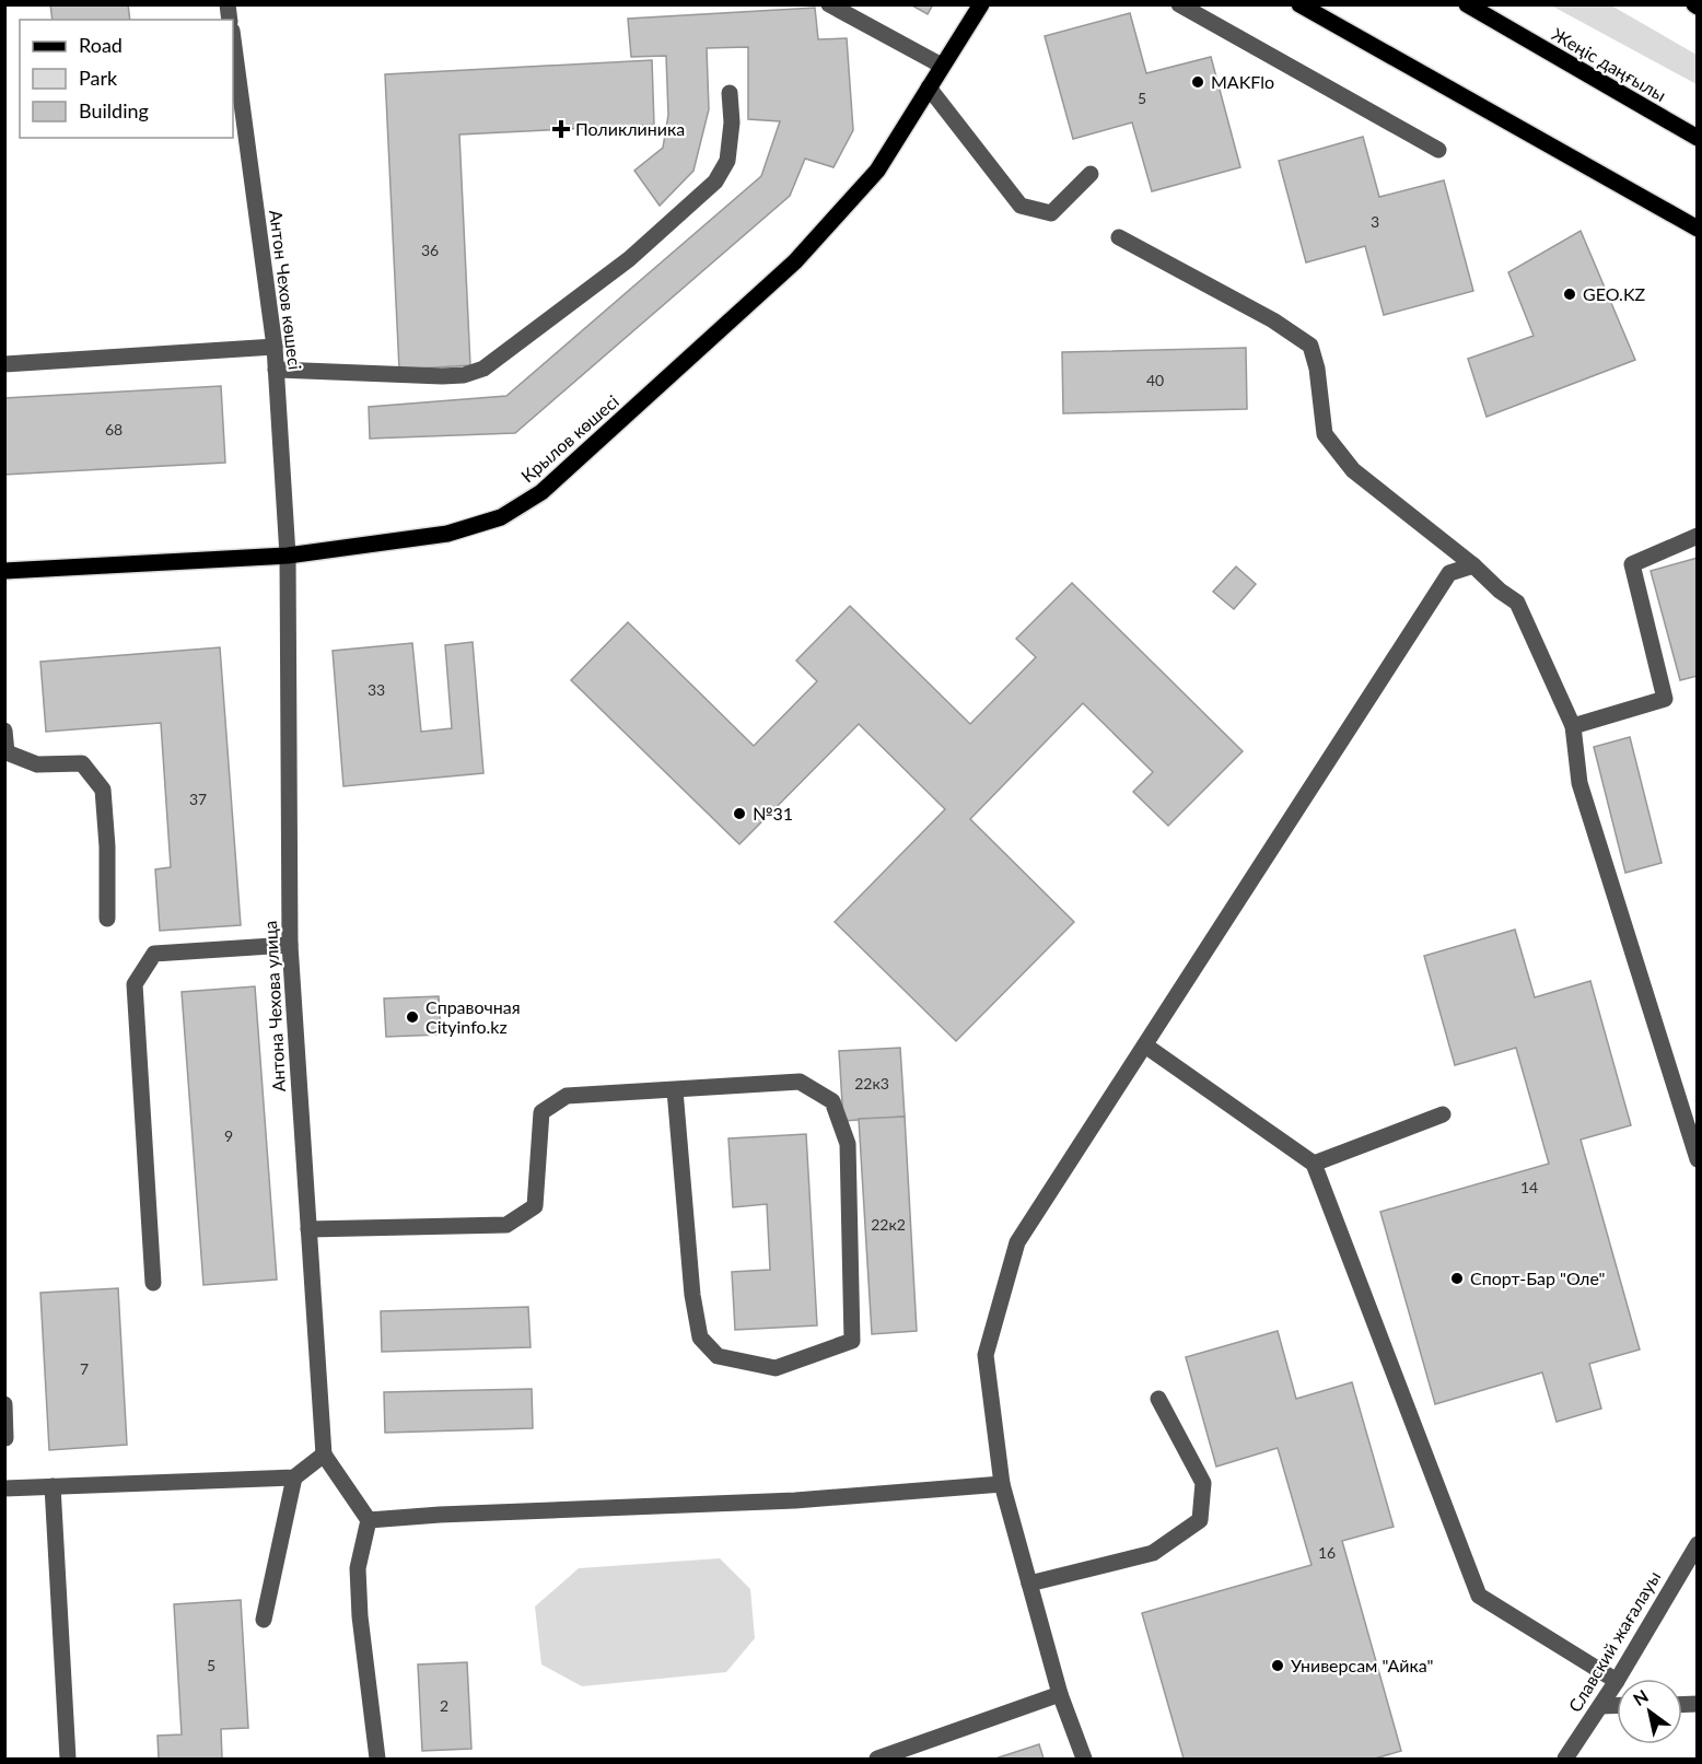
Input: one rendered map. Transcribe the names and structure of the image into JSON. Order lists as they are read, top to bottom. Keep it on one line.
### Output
{"streets":{"main road":["Жеңіс даңғылы","Крылов көшесі"],"street":["Антон Чехов көшесі","Антона Чехова улица","Славский жағалауы"]},"crossings":[["Антон Чехов көшесі","Крылов көшесі"],["Антон Чехов көшесі","Антона Чехова улица"],["Крылов көшесі","Антона Чехова улица"]],"places":{"other":["MAKFlo","GEO.KZ","№31","Справочная Cityinfo.kz","Спорт-Бар \"Оле\"","Универсам \"Айка\""],"health":["Поликлиника"]},"house_numbers":["5","3","36","40","68","33","37","22к3","9","14","22к2","7","16","5","2"],"legend":["Road","Park","Building"],"north":"top left"}
